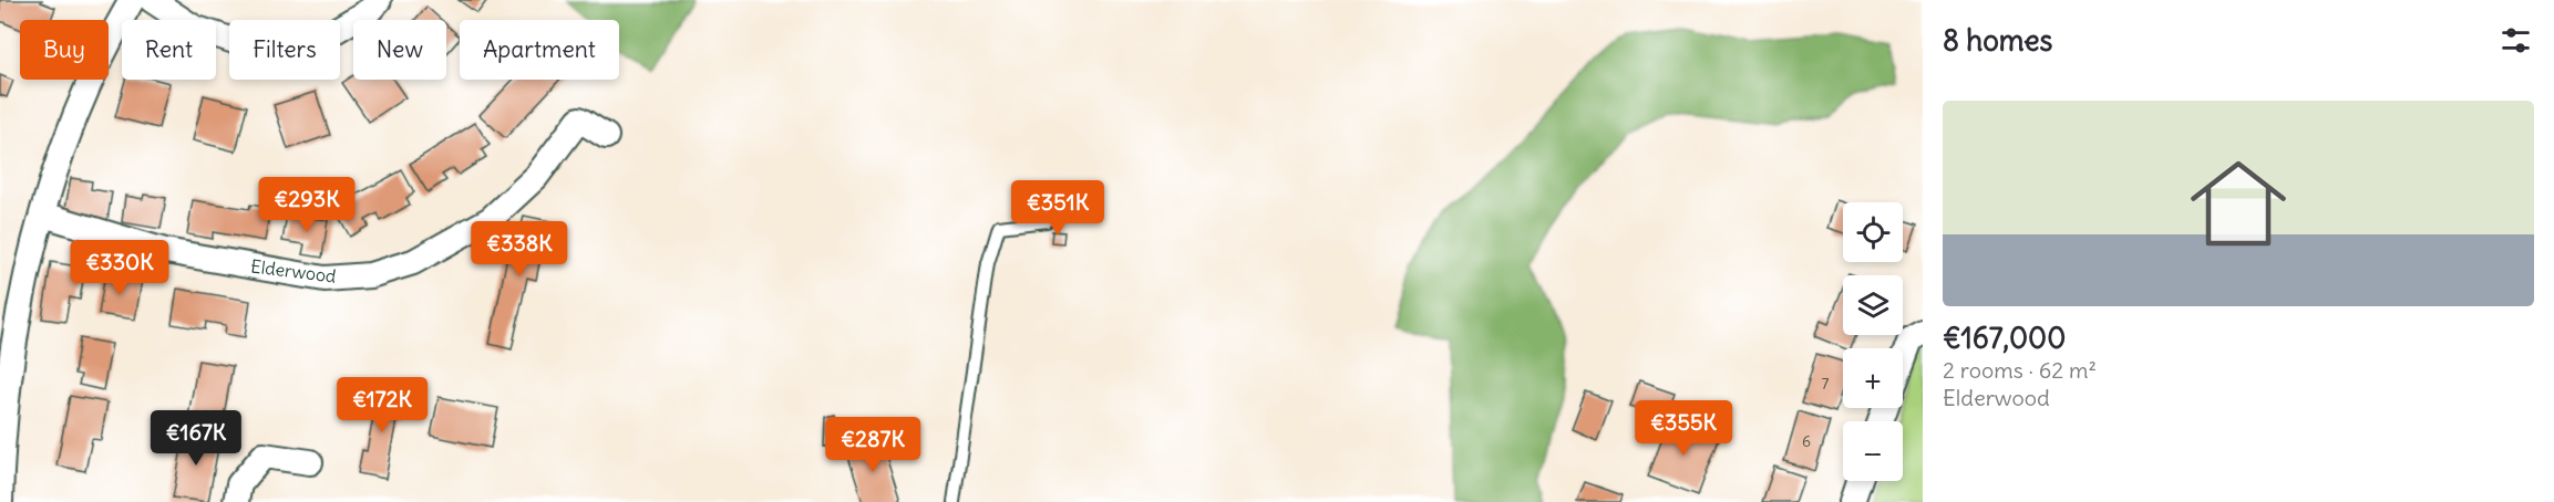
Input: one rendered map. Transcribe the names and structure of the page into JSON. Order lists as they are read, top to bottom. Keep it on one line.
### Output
{"streets":{"street":["Elderwood"]},"house_numbers":["7","6"],"page":{"heading":"8 homes","chip":["Buy","Rent","Filters","New","Apartment"],"list":[{"name":"€167,000","note":"2 rooms · 62 m² · Elderwood"}],"price":["€293K","€351K","€338K","€330K","€172K","€355K","€167K","€287K"],"map_buttons":["+","−"]}}
